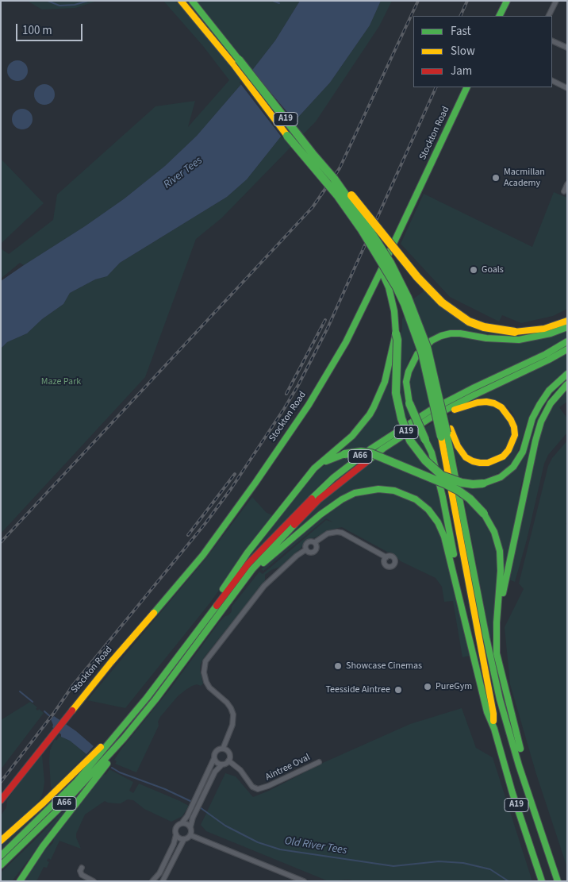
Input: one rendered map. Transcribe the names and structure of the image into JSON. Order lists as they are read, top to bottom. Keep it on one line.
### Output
{"streets":{"main road":["A19","Stockton Road","A66"],"street":["Aintree Oval"]},"crossings":[["A19","A66"]],"water":["River Tees","Old River Tees"],"parks":["Maze Park"],"places":["Macmillan Academy","Goals","Showcase Cinemas","PureGym","Teesside Aintree"],"legend":["Fast","Slow","Jam"],"scale_bar":"100 m"}
